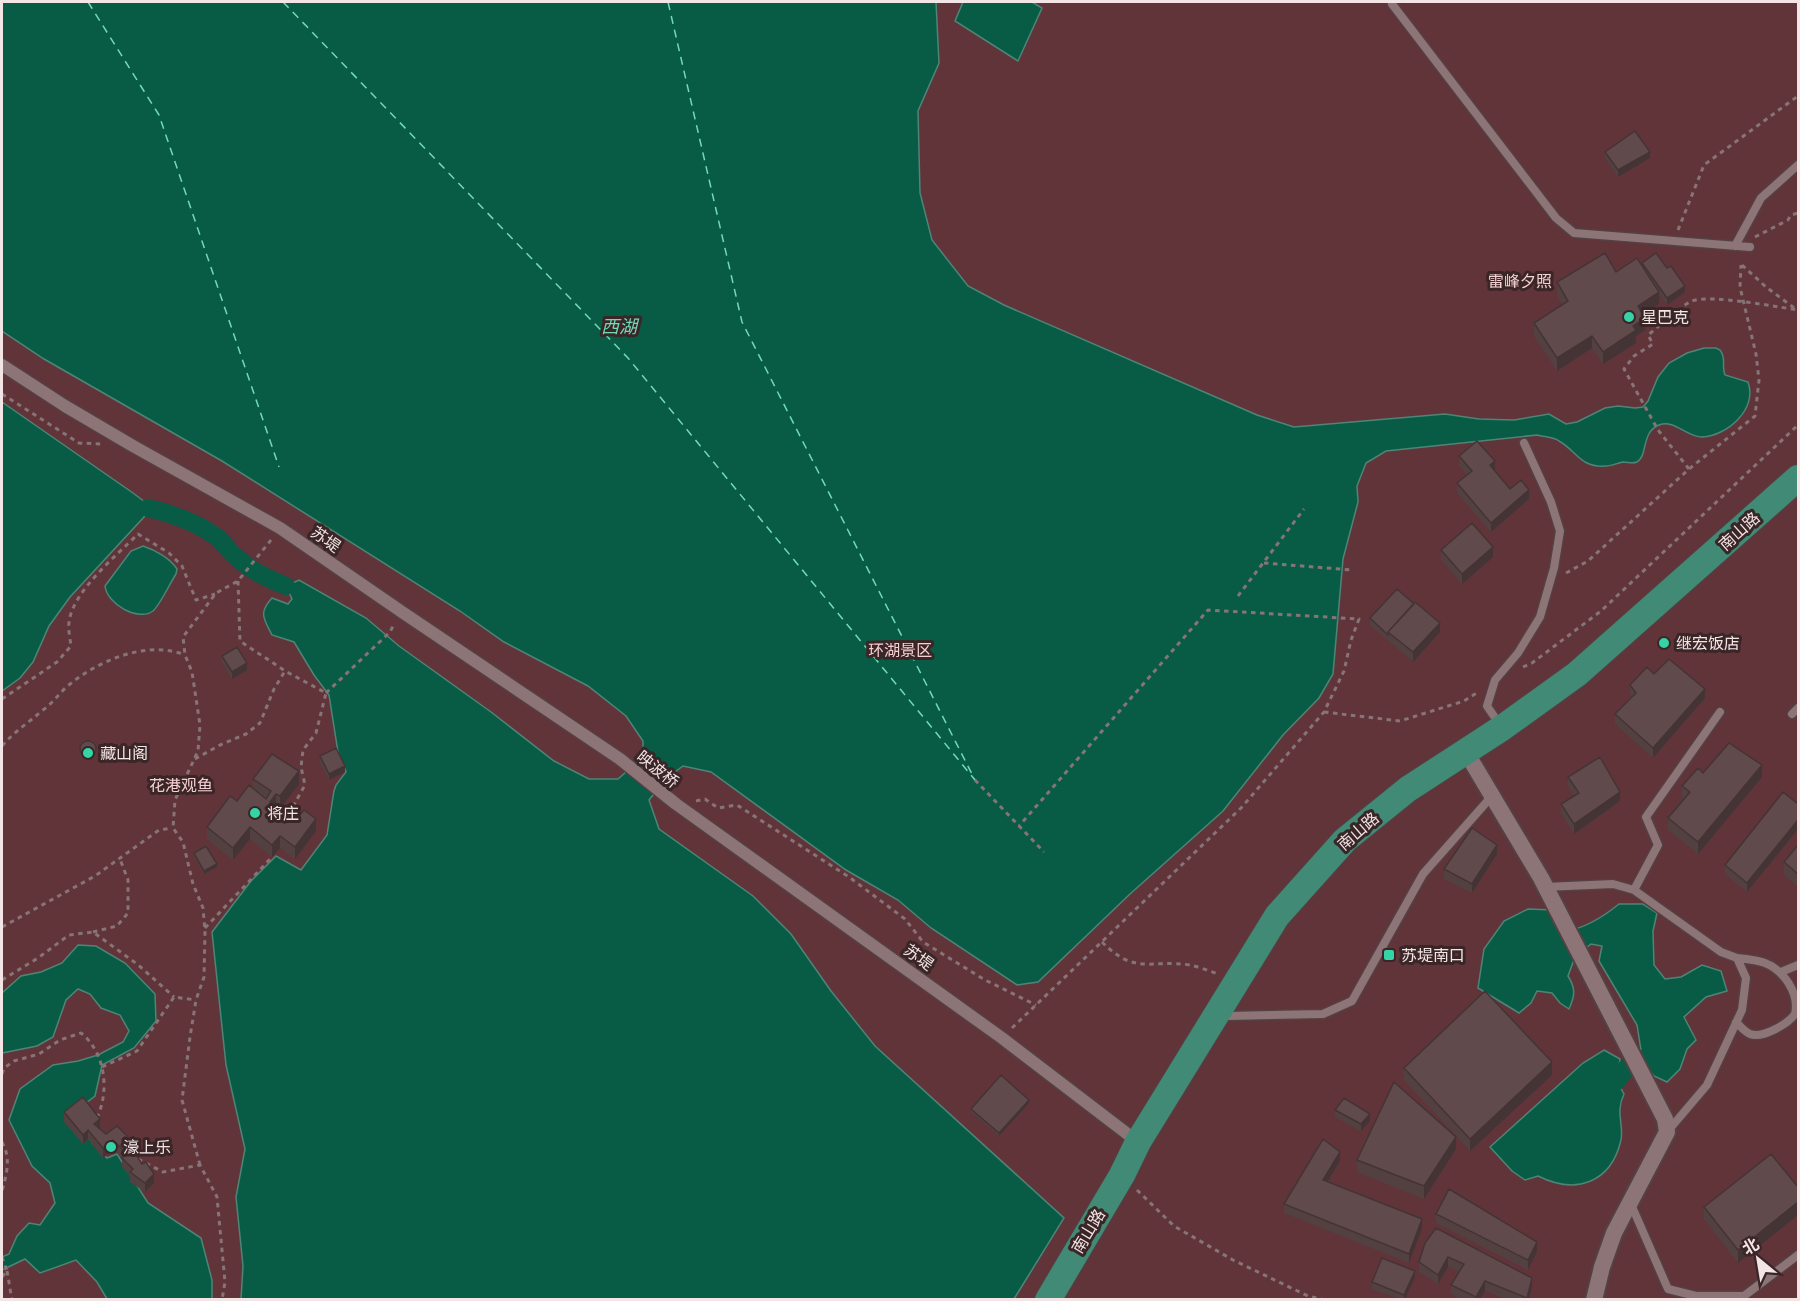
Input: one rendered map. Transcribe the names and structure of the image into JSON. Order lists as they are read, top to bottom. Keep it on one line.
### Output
{"streets":{"main road":["南山路"],"street":["苏堤","映波桥"]},"crossings":[["南山路","苏堤"],["苏堤","映波桥"]],"water":["西湖"],"parks":["雷峰夕照","环湖景区","花港观鱼"],"places":{"other":["星巴克","继宏饭店","藏山阁","将庄","濠上乐"],"transit":["苏堤南口"]},"north":"top left"}
